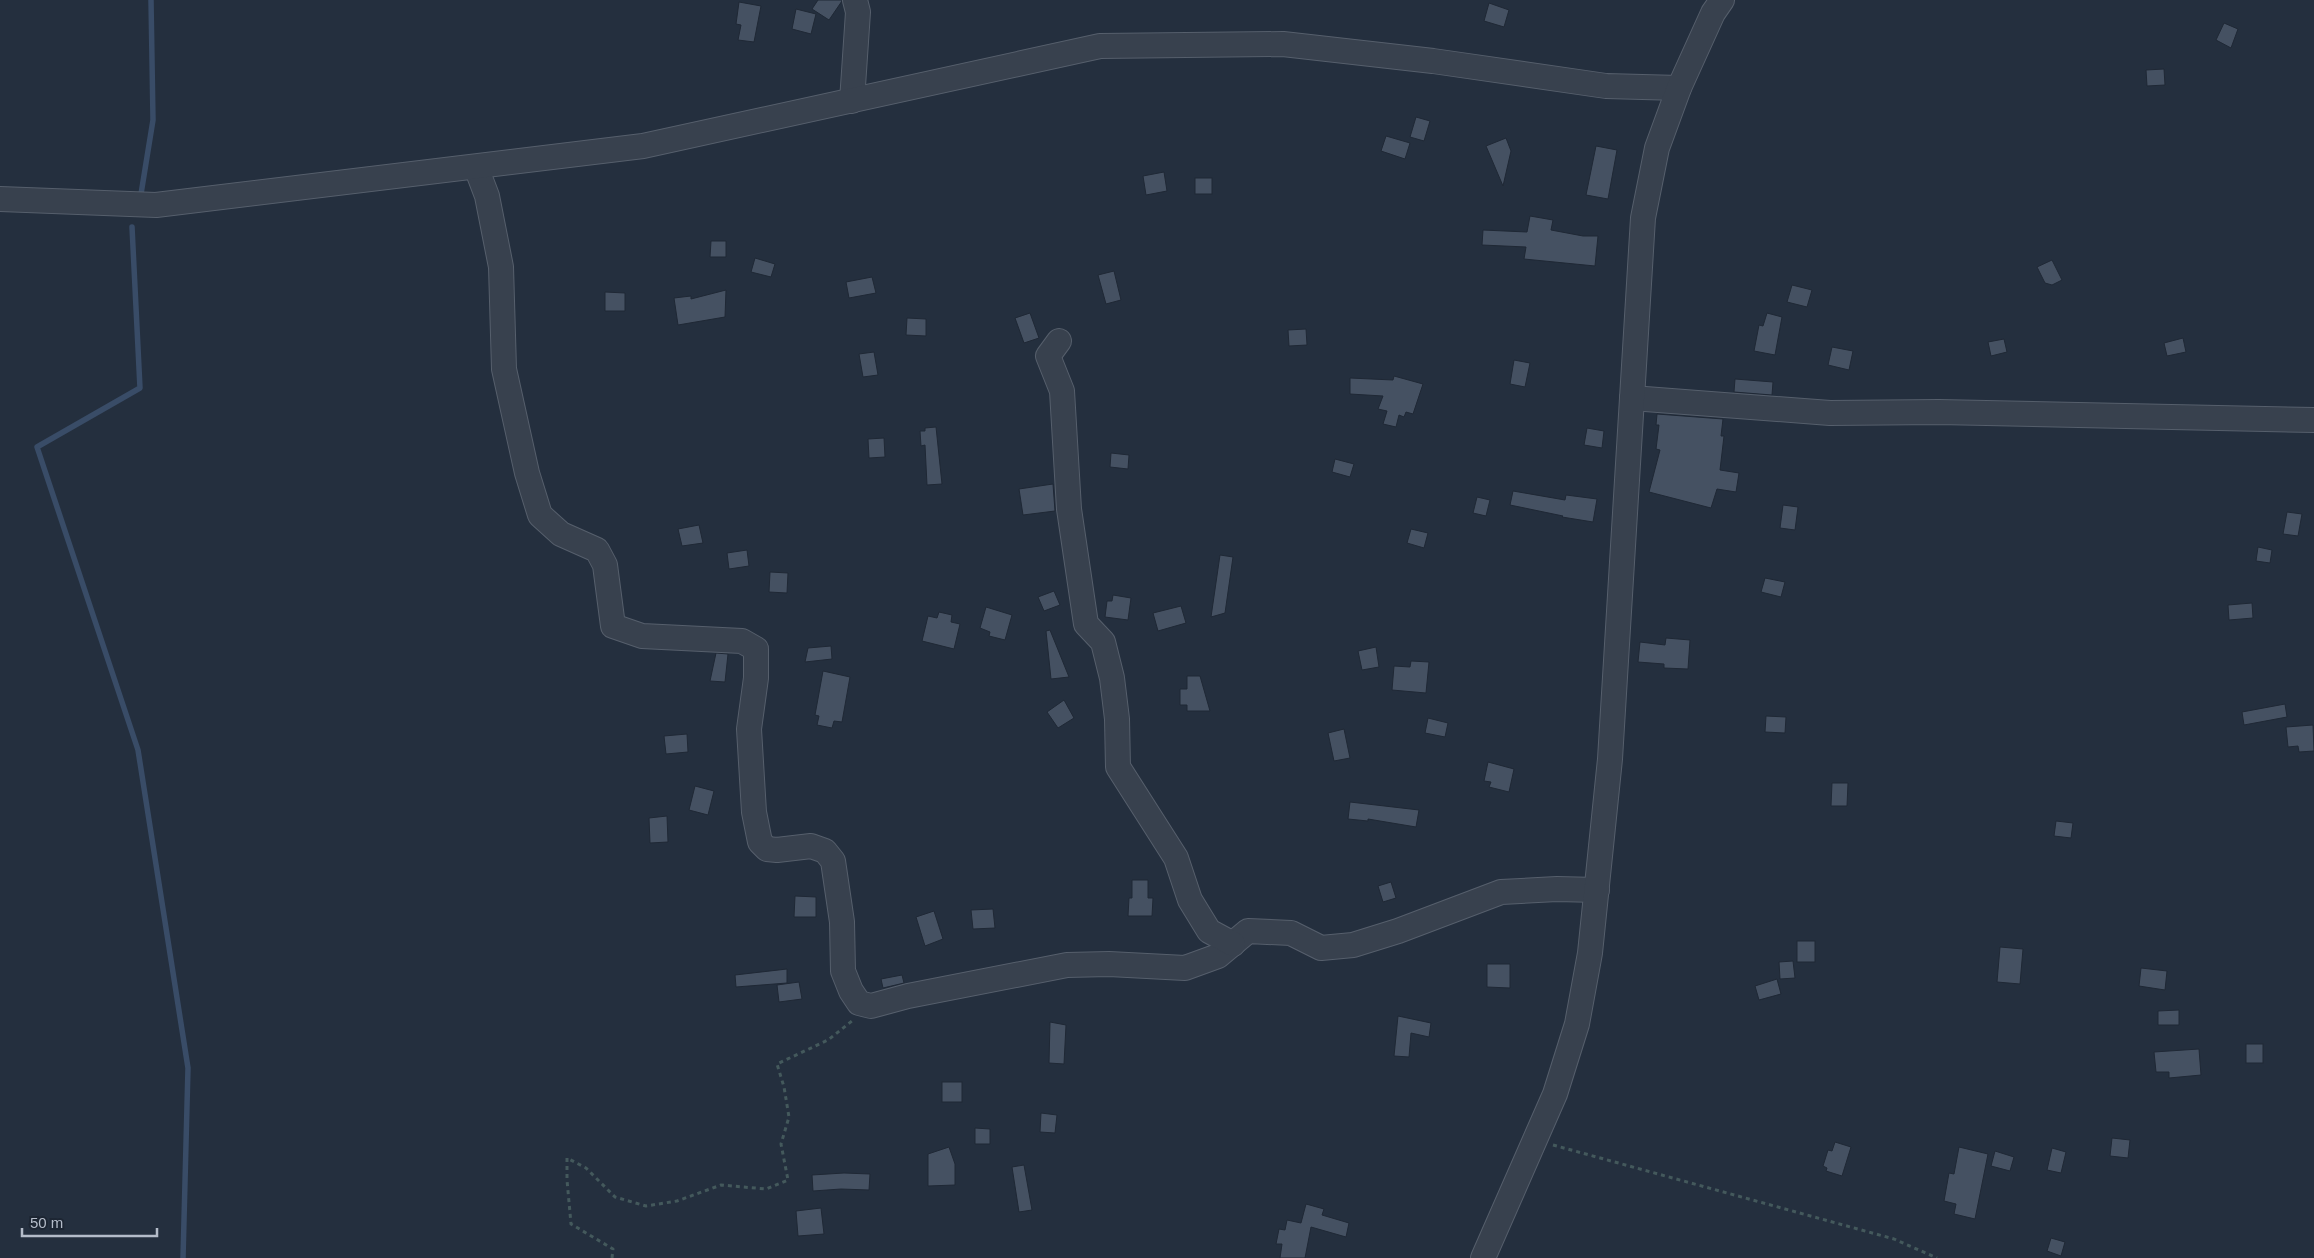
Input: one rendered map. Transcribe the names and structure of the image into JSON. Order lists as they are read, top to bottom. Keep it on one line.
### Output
{"scale_bar":"50 m"}
